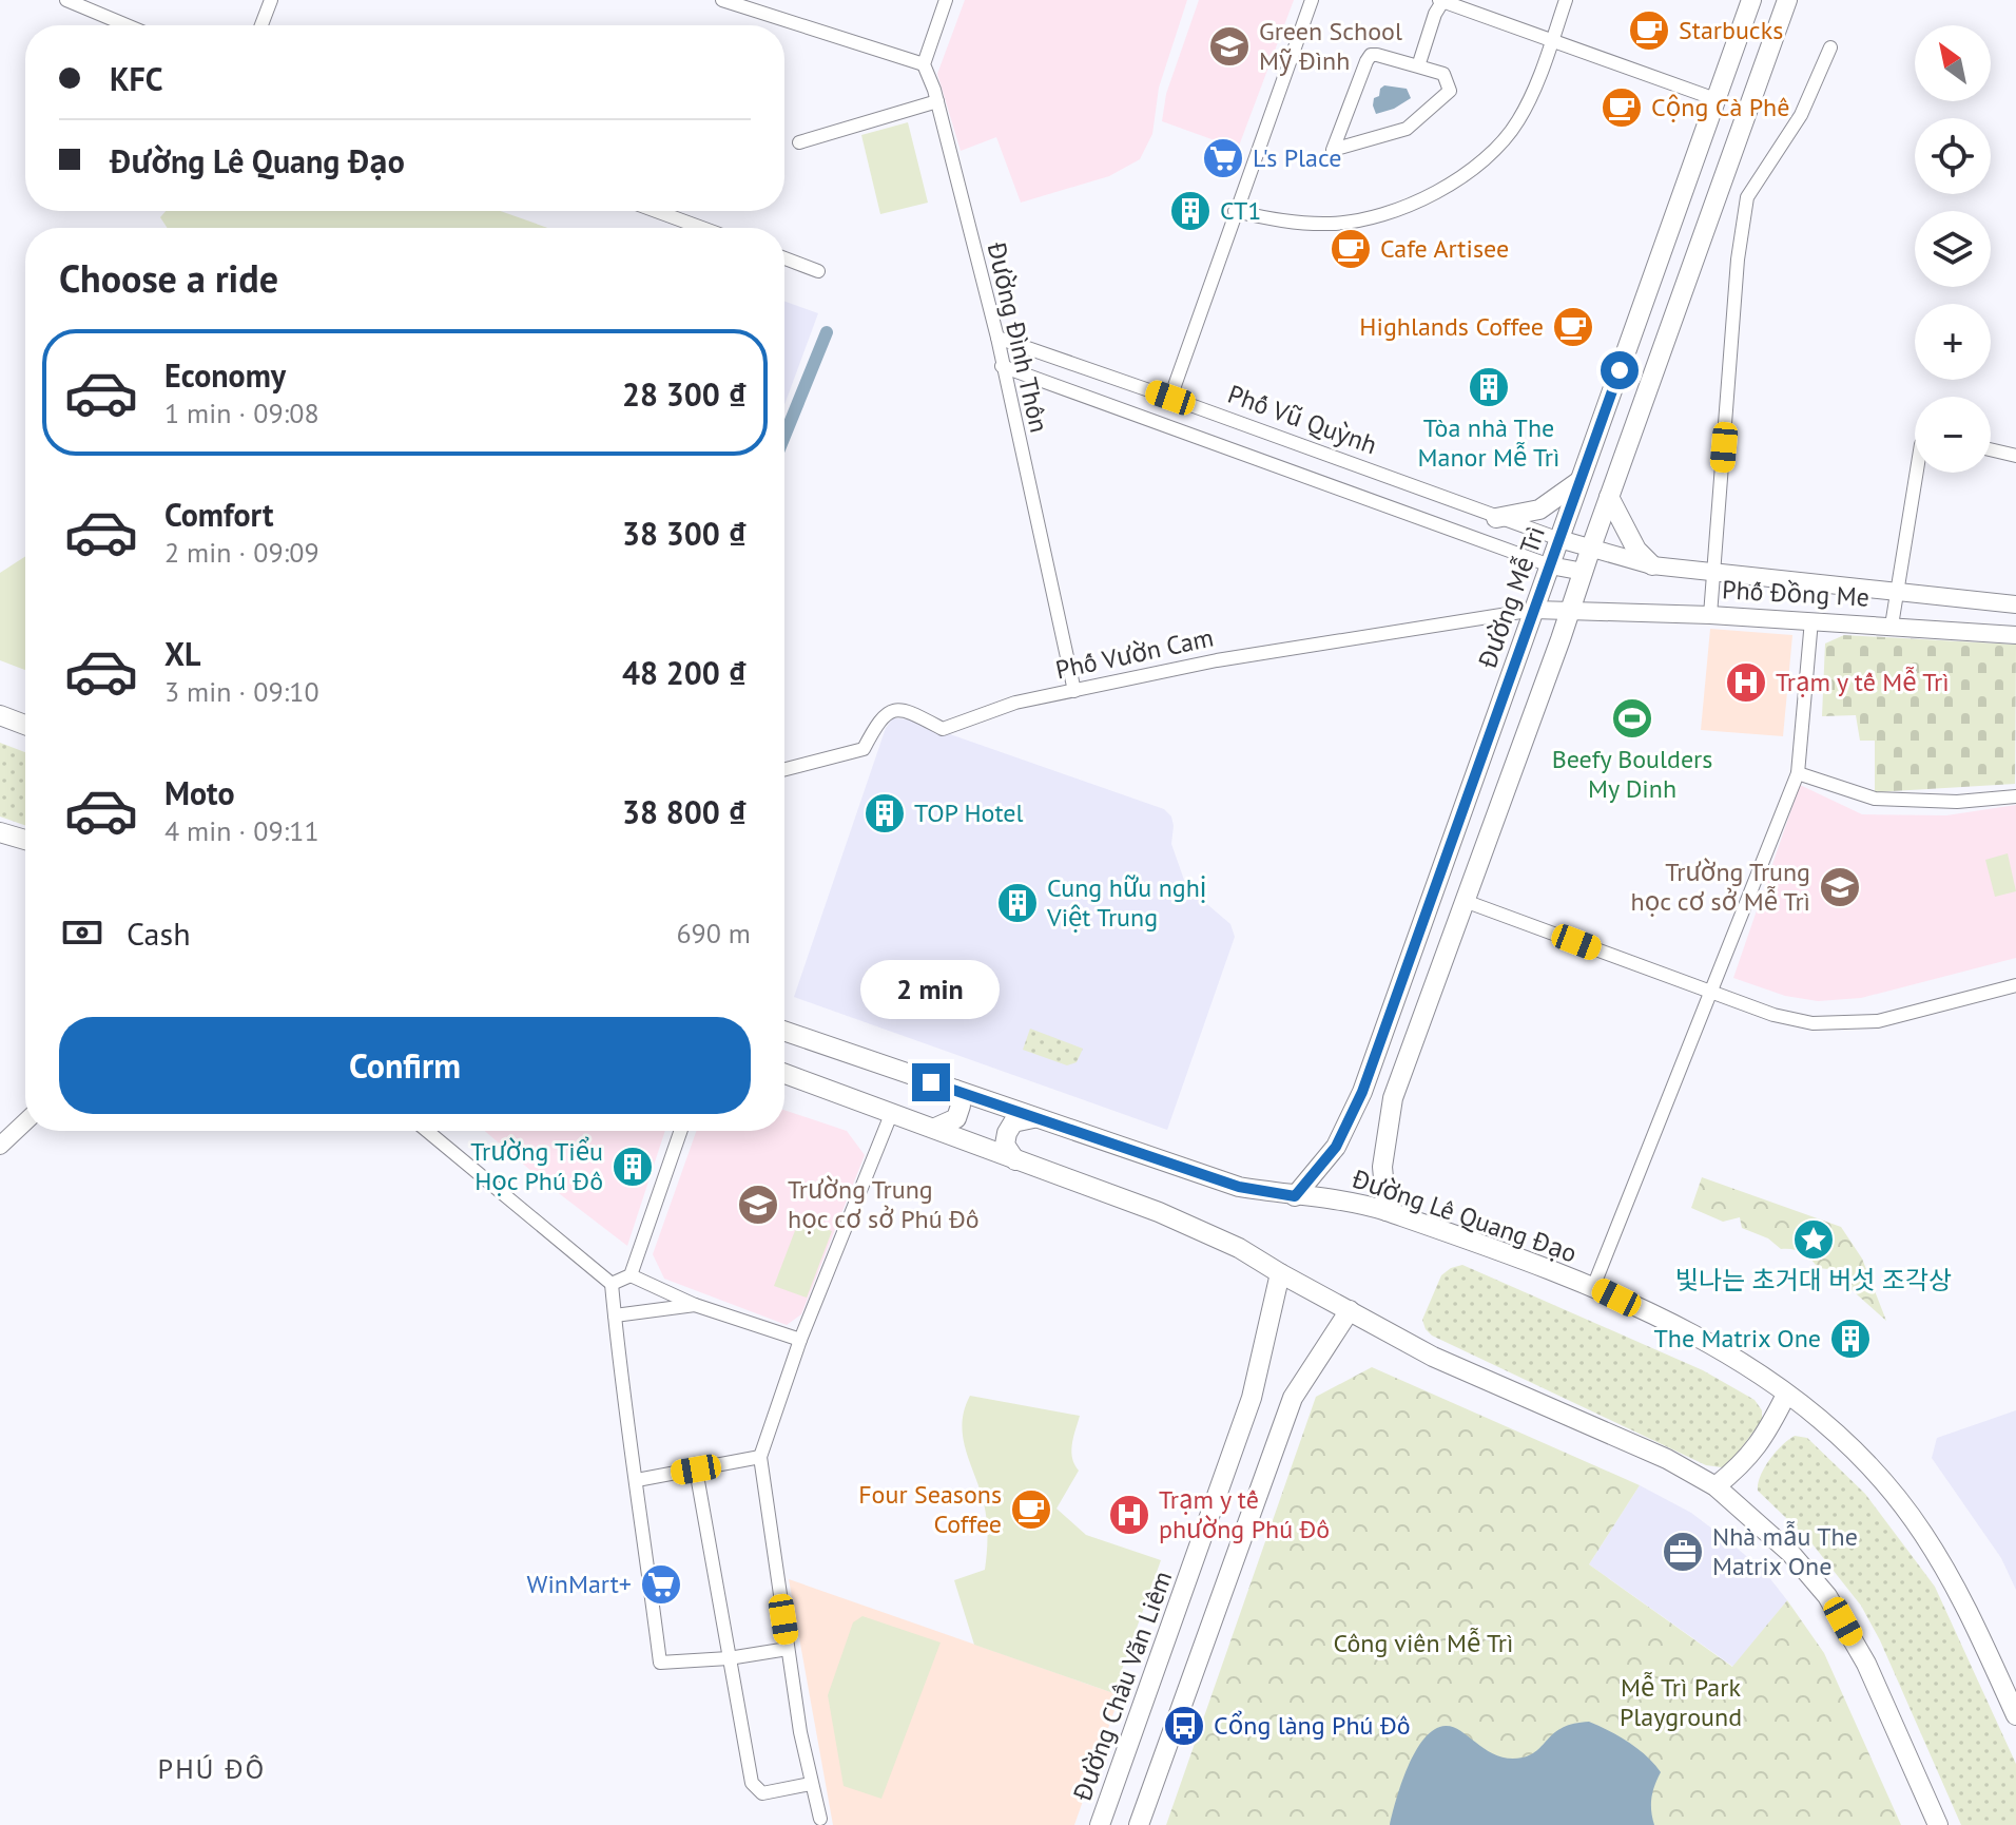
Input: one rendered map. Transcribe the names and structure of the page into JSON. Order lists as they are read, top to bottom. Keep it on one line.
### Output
{"streets":{"main road":["Đường Mễ Trì","Đường Lê Quang Đạo","Đường Châu Văn Liêm"],"street":["Đường Đình Thôn","Phố Vũ Quỳnh","Phố Đồng Me","Phố Vườn Cam"]},"crossings":[["Đường Đình Thôn","Phố Vũ Quỳnh"],["Đường Đình Thôn","Phố Vườn Cam"],["Phố Vũ Quỳnh","Phố Đồng Me"],["Phố Vũ Quỳnh","Đường Mễ Trì"],["Phố Đồng Me","Đường Mễ Trì"],["Phố Đồng Me","Phố Vườn Cam"],["Đường Mễ Trì","Phố Vườn Cam"],["Đường Mễ Trì","Đường Lê Quang Đạo"]],"districts":["PHÚ ĐÔ"],"parks":["Công viên Mễ Trì","Mễ Trì Park Playground"],"places":{"cafe":["Starbucks","Cộng Cà Phê","Cafe Artisee","Highlands Coffee","Four Seasons Coffee"],"school or university":["Green School Mỹ Đình","Trường Trung học cơ sở Mễ Trì","Trường Trung học cơ sở Phú Đô"],"supermarket":["L's Place","WinMart+"],"building":["CT1","Tòa nhà The Manor Mễ Trì","TOP Hotel","Cung hữu nghị Việt Trung","Trường Tiểu Học Phú Đô","The Matrix One"],"hospital":["Trạm y tế Mễ Trì","Trạm y tế phường Phú Đô"],"sports":["Beefy Boulders My Dinh"],"place":["빛나는 초거대 버섯 조각상"],"office":["Nhà mẫu The Matrix One"],"bus stop":["Cổng làng Phú Đô"]},"north":"top left","page":{"map_buttons":["+","−"],"banner":["KFC","Đường Lê Quang Đạo"],"heading":"Choose a ride","list":[{"name":"Economy","note":"1 min · 09:08","value":"28 300 ₫"},{"name":"Comfort","note":"2 min · 09:09","value":"38 300 ₫"},{"name":"XL","note":"3 min · 09:10","value":"48 200 ₫"},{"name":"Moto","note":"4 min · 09:11","value":"38 800 ₫"}],"pay":["Cash","690 m"],"bubble":"2 min","buttons":"Confirm"}}
